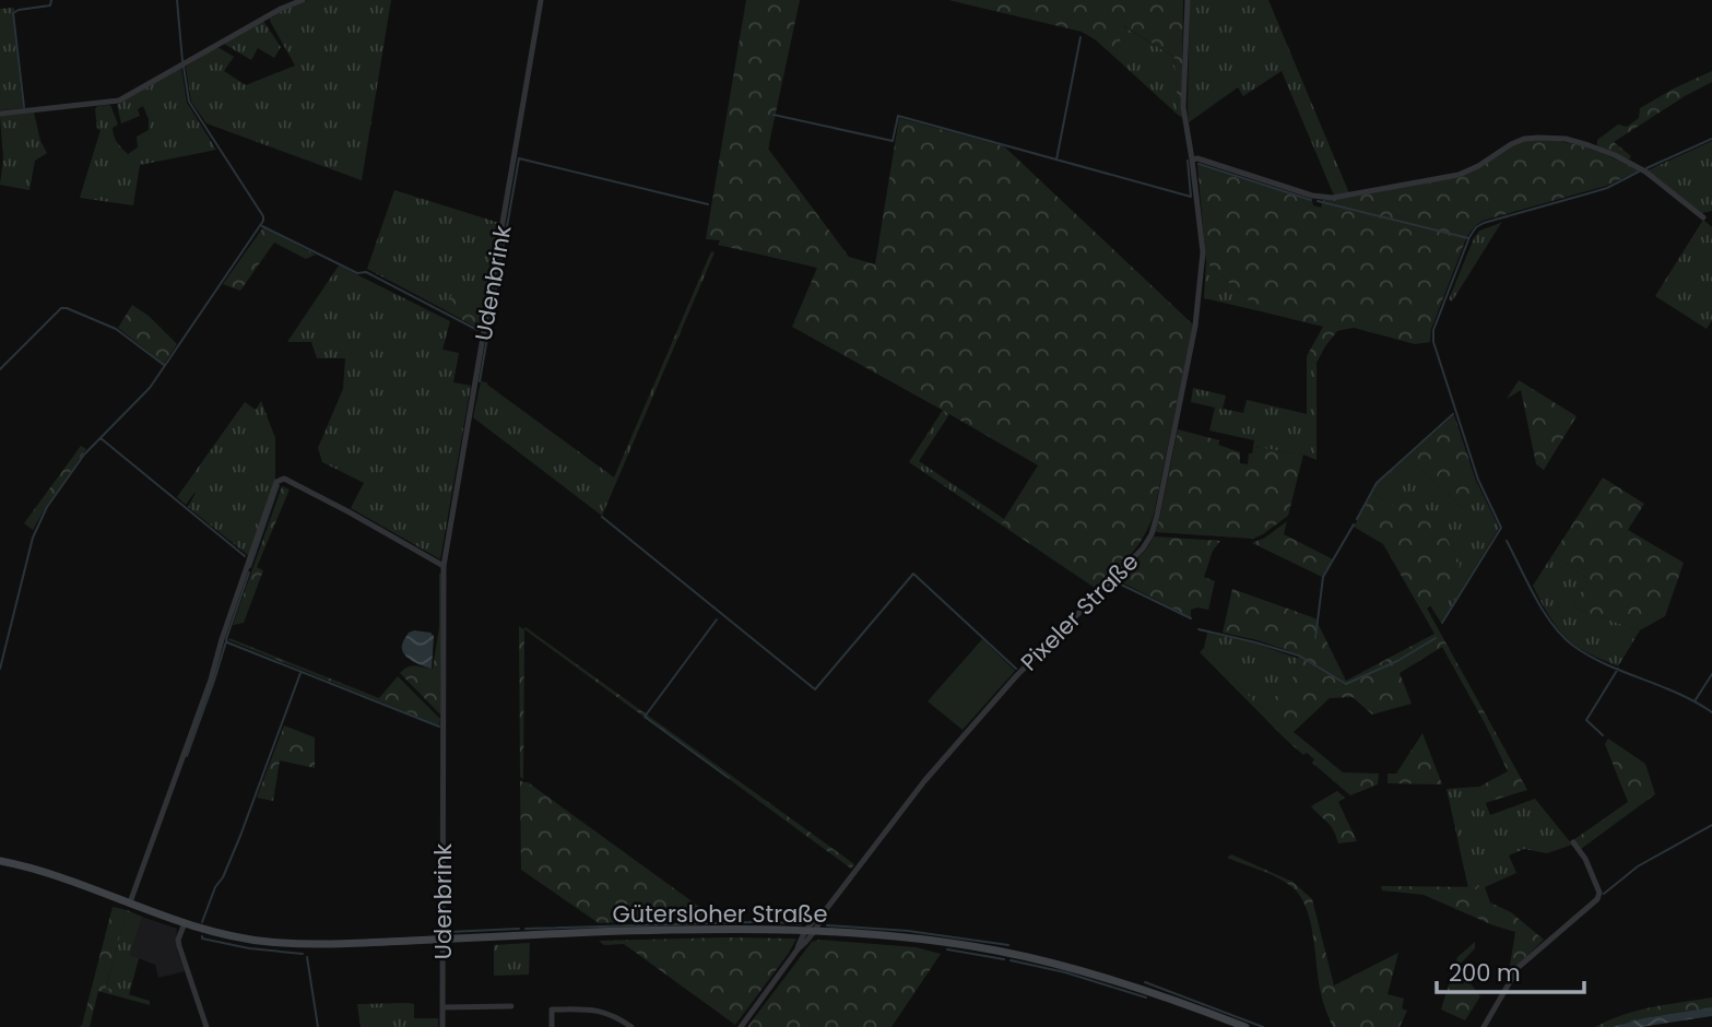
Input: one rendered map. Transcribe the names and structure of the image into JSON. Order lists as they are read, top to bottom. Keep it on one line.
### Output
{"streets":{"main road":["Gütersloher Straße"],"street":["Udenbrink","Pixeler Straße"]},"crossings":[["Udenbrink","Gütersloher Straße"],["Pixeler Straße","Gütersloher Straße"]],"scale_bar":"200 m"}
